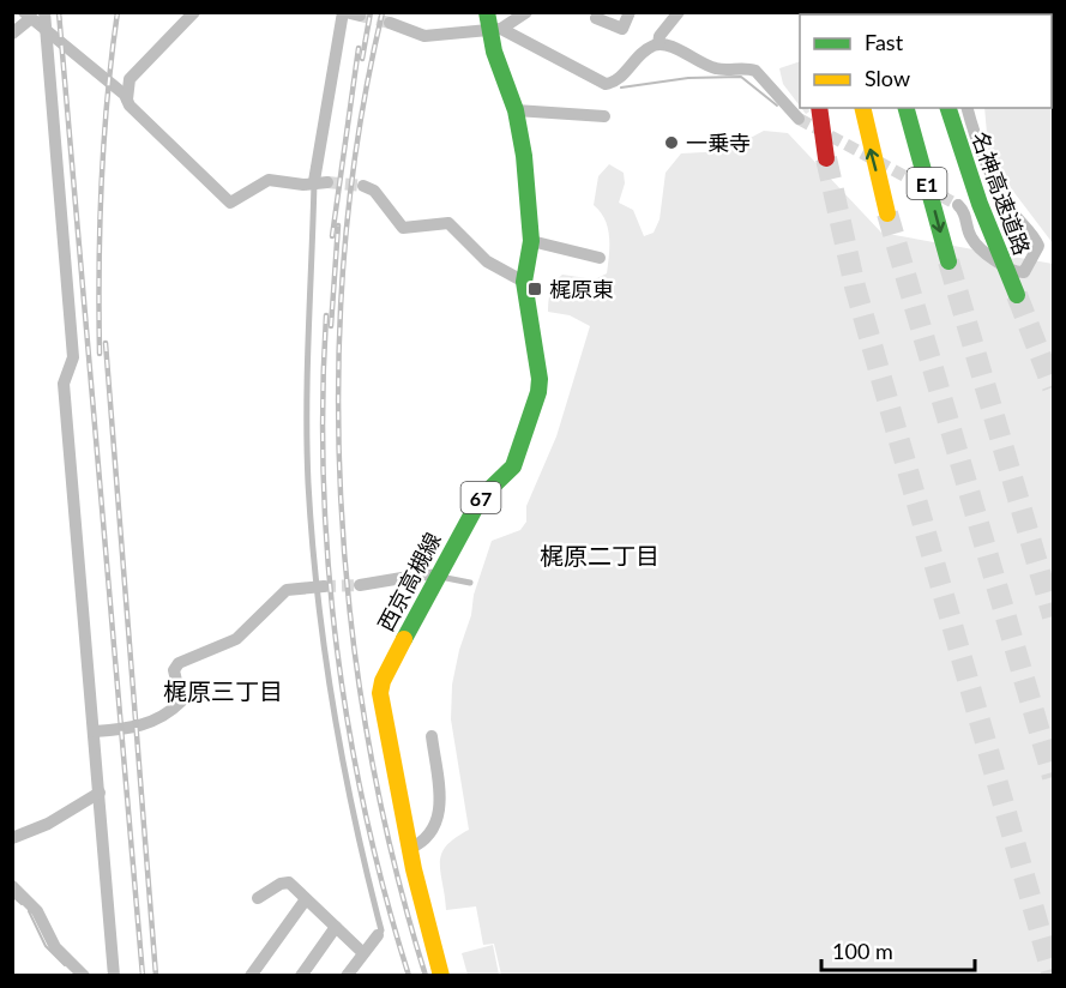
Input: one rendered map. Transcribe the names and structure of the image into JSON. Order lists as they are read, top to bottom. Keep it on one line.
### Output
{"streets":{"main road":["E1","名神高速道路","67","西京高槻線"]},"districts":["梶原二丁目","梶原三丁目"],"places":{"other":["一乗寺"],"transit":["梶原東"]},"legend":["Fast","Slow"],"scale_bar":"100 m"}
